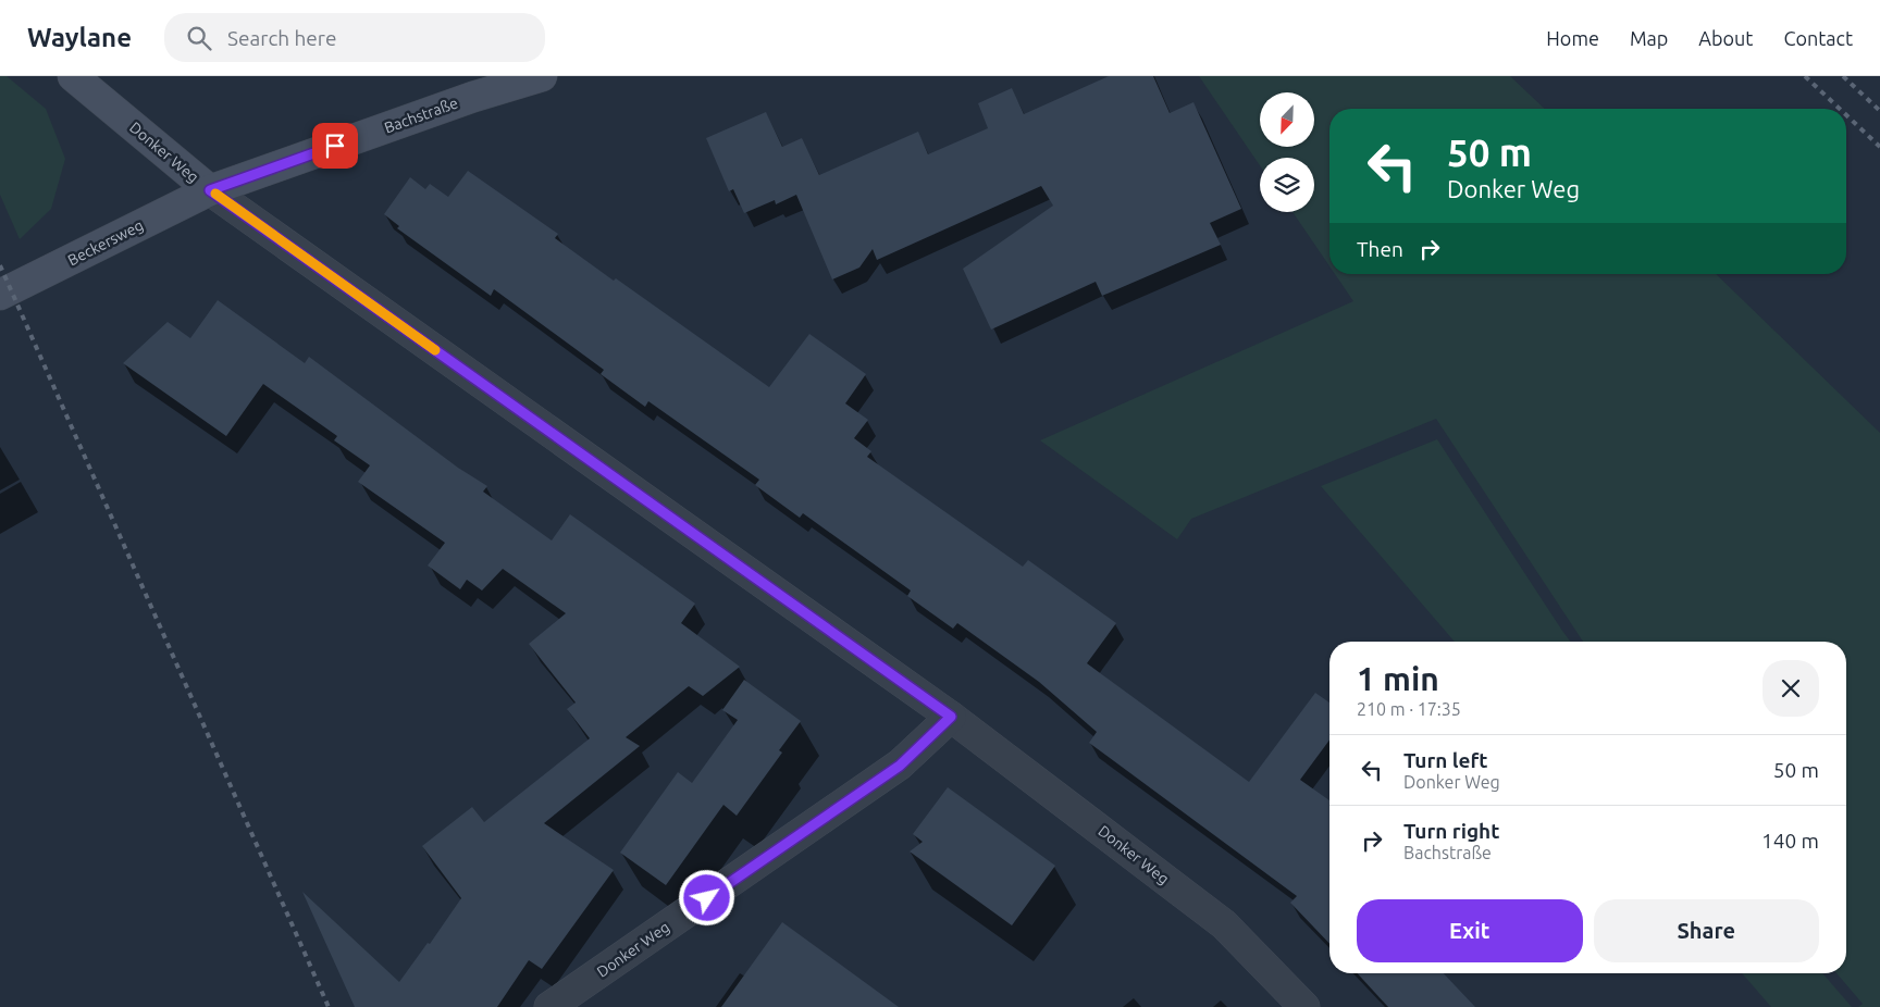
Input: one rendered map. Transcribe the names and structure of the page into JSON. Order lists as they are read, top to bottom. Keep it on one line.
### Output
{"streets":{"street":["Bachstraße","Donker Weg","Beckersweg"]},"crossings":[["Bachstraße","Donker Weg"],["Bachstraße","Beckersweg"],["Donker Weg","Beckersweg"]],"north":"bottom left","page":{"header":"Waylane","search":"Search here","nav":["Home","Map","About","Contact"],"turn":["50 m","Donker Weg"],"then":"Then","heading":["1 min","210 m · 17:35"],"list":[{"name":"Turn left","note":"Donker Weg","value":"50 m"},{"name":"Turn right","note":"Bachstraße","value":"140 m"}],"buttons":["Exit","Share"]}}
